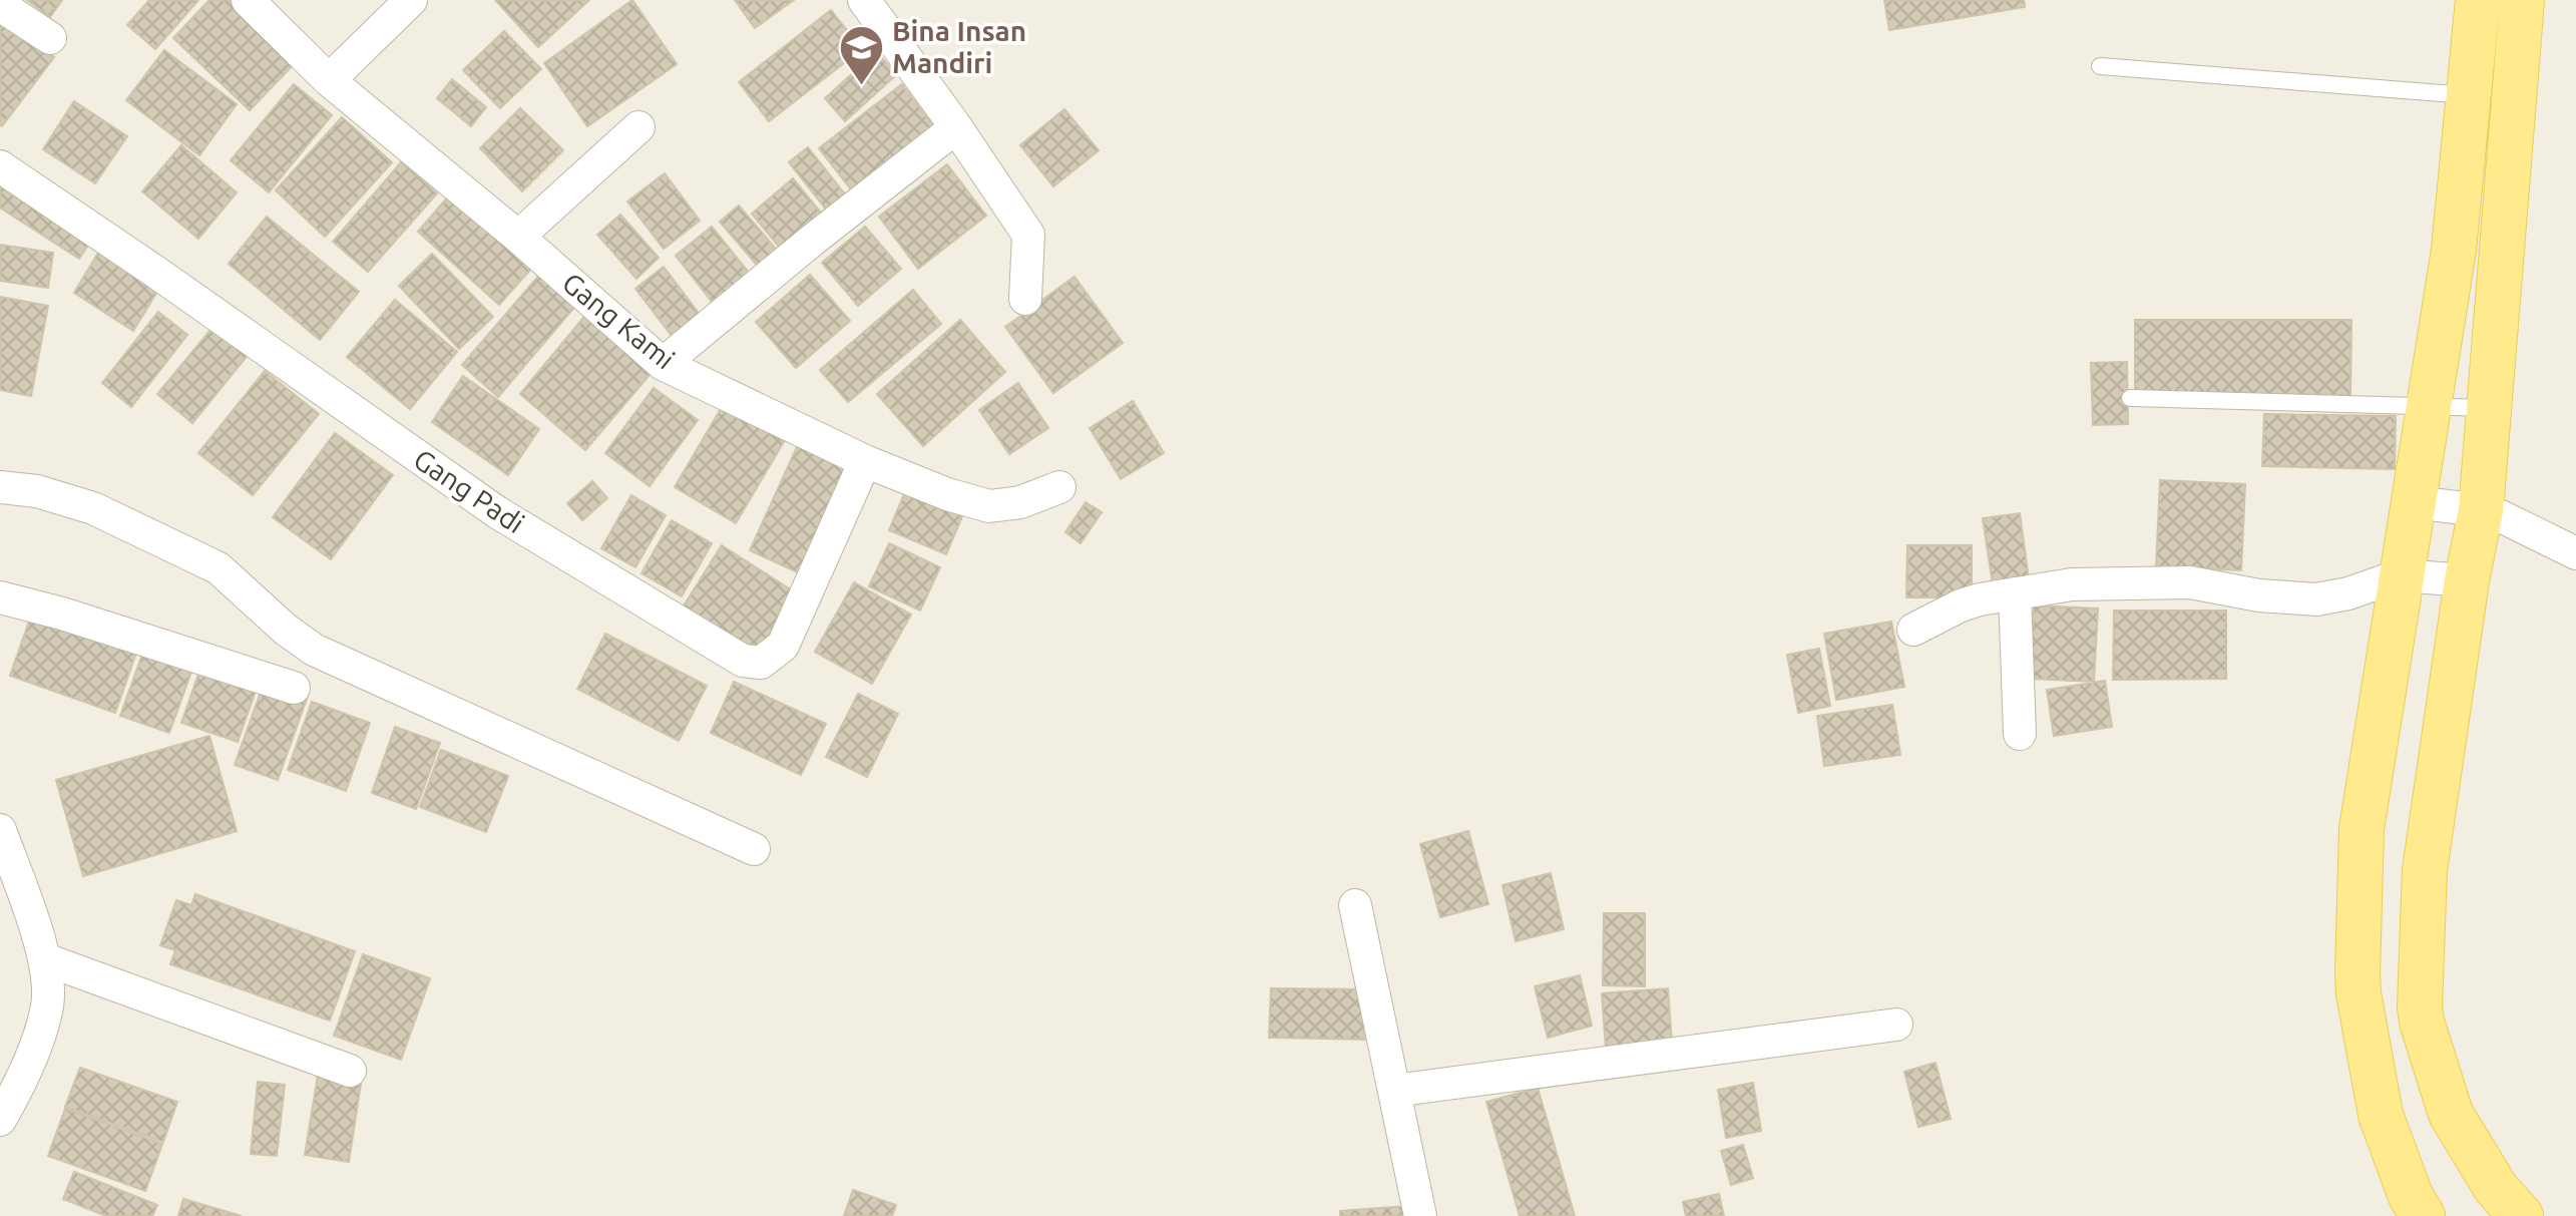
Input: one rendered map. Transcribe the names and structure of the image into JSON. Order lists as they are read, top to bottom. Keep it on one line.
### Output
{"streets":{"street":["Gang Kami","Gang Padi"]},"crossings":[["Gang Kami","Gang Padi"]],"places":{"school or university":["Bina Insan Mandiri"]}}
